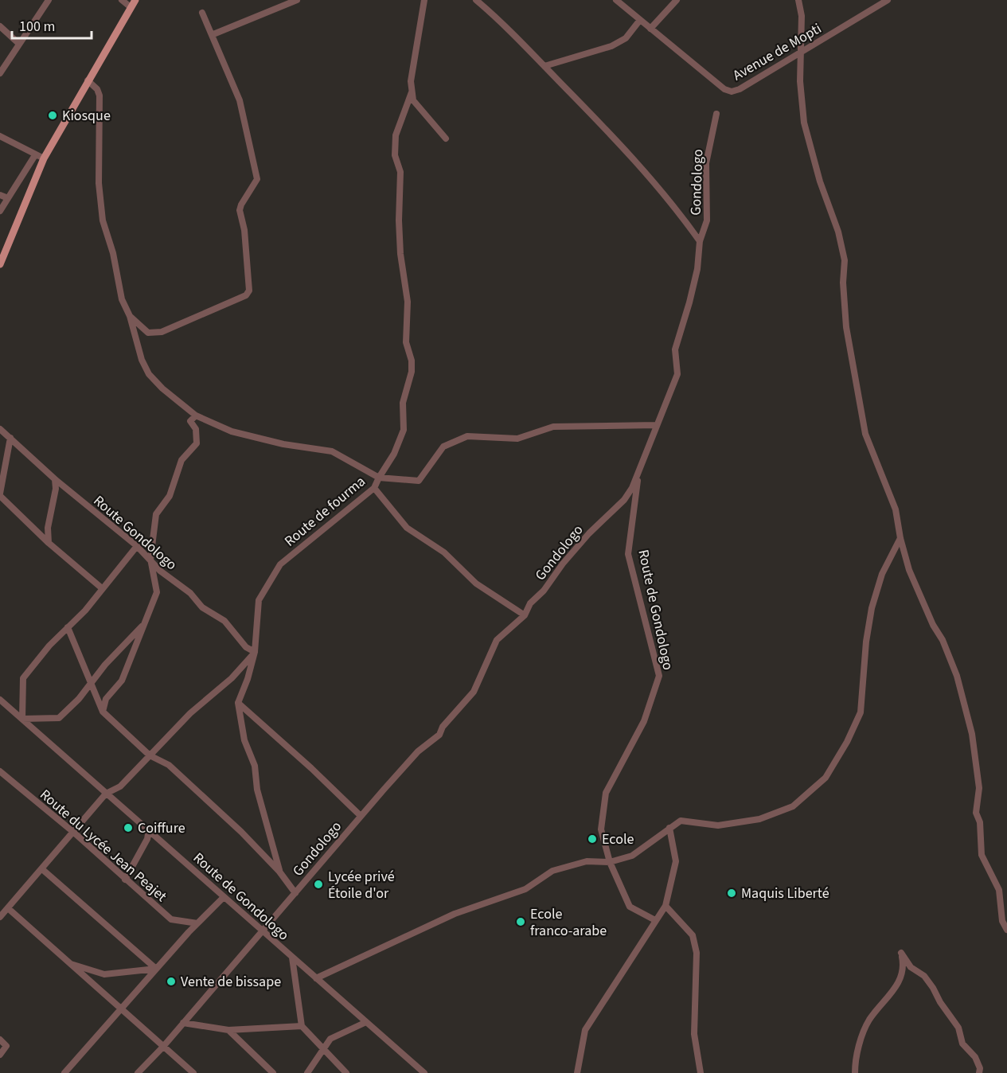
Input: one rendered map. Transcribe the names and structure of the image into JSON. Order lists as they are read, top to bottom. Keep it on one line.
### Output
{"streets":{"street":["Avenue de Mopti","Gondologo","Route de fourma","Route Gondologo","Route de Gondologo","Route du Lycée Jean Peajet"]},"crossings":[["Gondologo","Route de fourma"],["Gondologo","Route de Gondologo"],["Route de fourma","Route Gondologo"]],"places":["Kiosque","Coiffure","Ecole","Lycée privé Étoile d'or","Maquis Liberté","Ecole franco-arabe","Vente de bissape"],"scale_bar":"100 m"}
